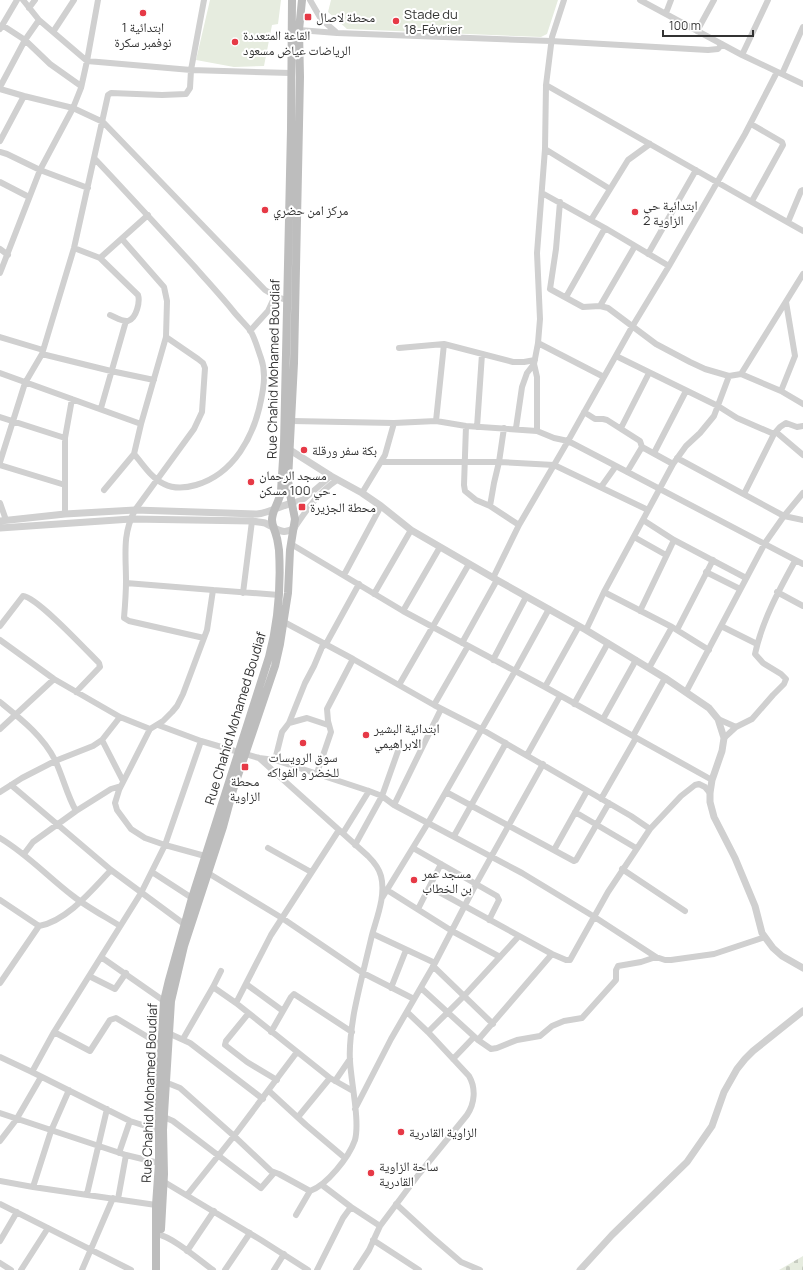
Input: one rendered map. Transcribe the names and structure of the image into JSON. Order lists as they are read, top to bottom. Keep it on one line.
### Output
{"streets":{"main road":["Rue Chahid Mohamed Boudiaf"]},"places":{"other":["ابتدائية 1 نوفمبر سكرة","Stade du 18-Février","القاعة المتعددة الرياضات عياض مسعود","مركز امن حضري","ابتدائية حي الزاوية 2","بكة سفر ورقلة","مسجد الرحمان ـ حي 100 مسكن","ابتدائية البشير الابراهيمي","سوق الرويسات للخضر و الفواكه","مسجد عمر بن الخطاب","الزاوية القادرية","ساحة الزاوية القادرية"],"transit":["محطة لاصال","محطة الجزيرة","محطة الزاوية"]},"scale_bar":"100 m"}
